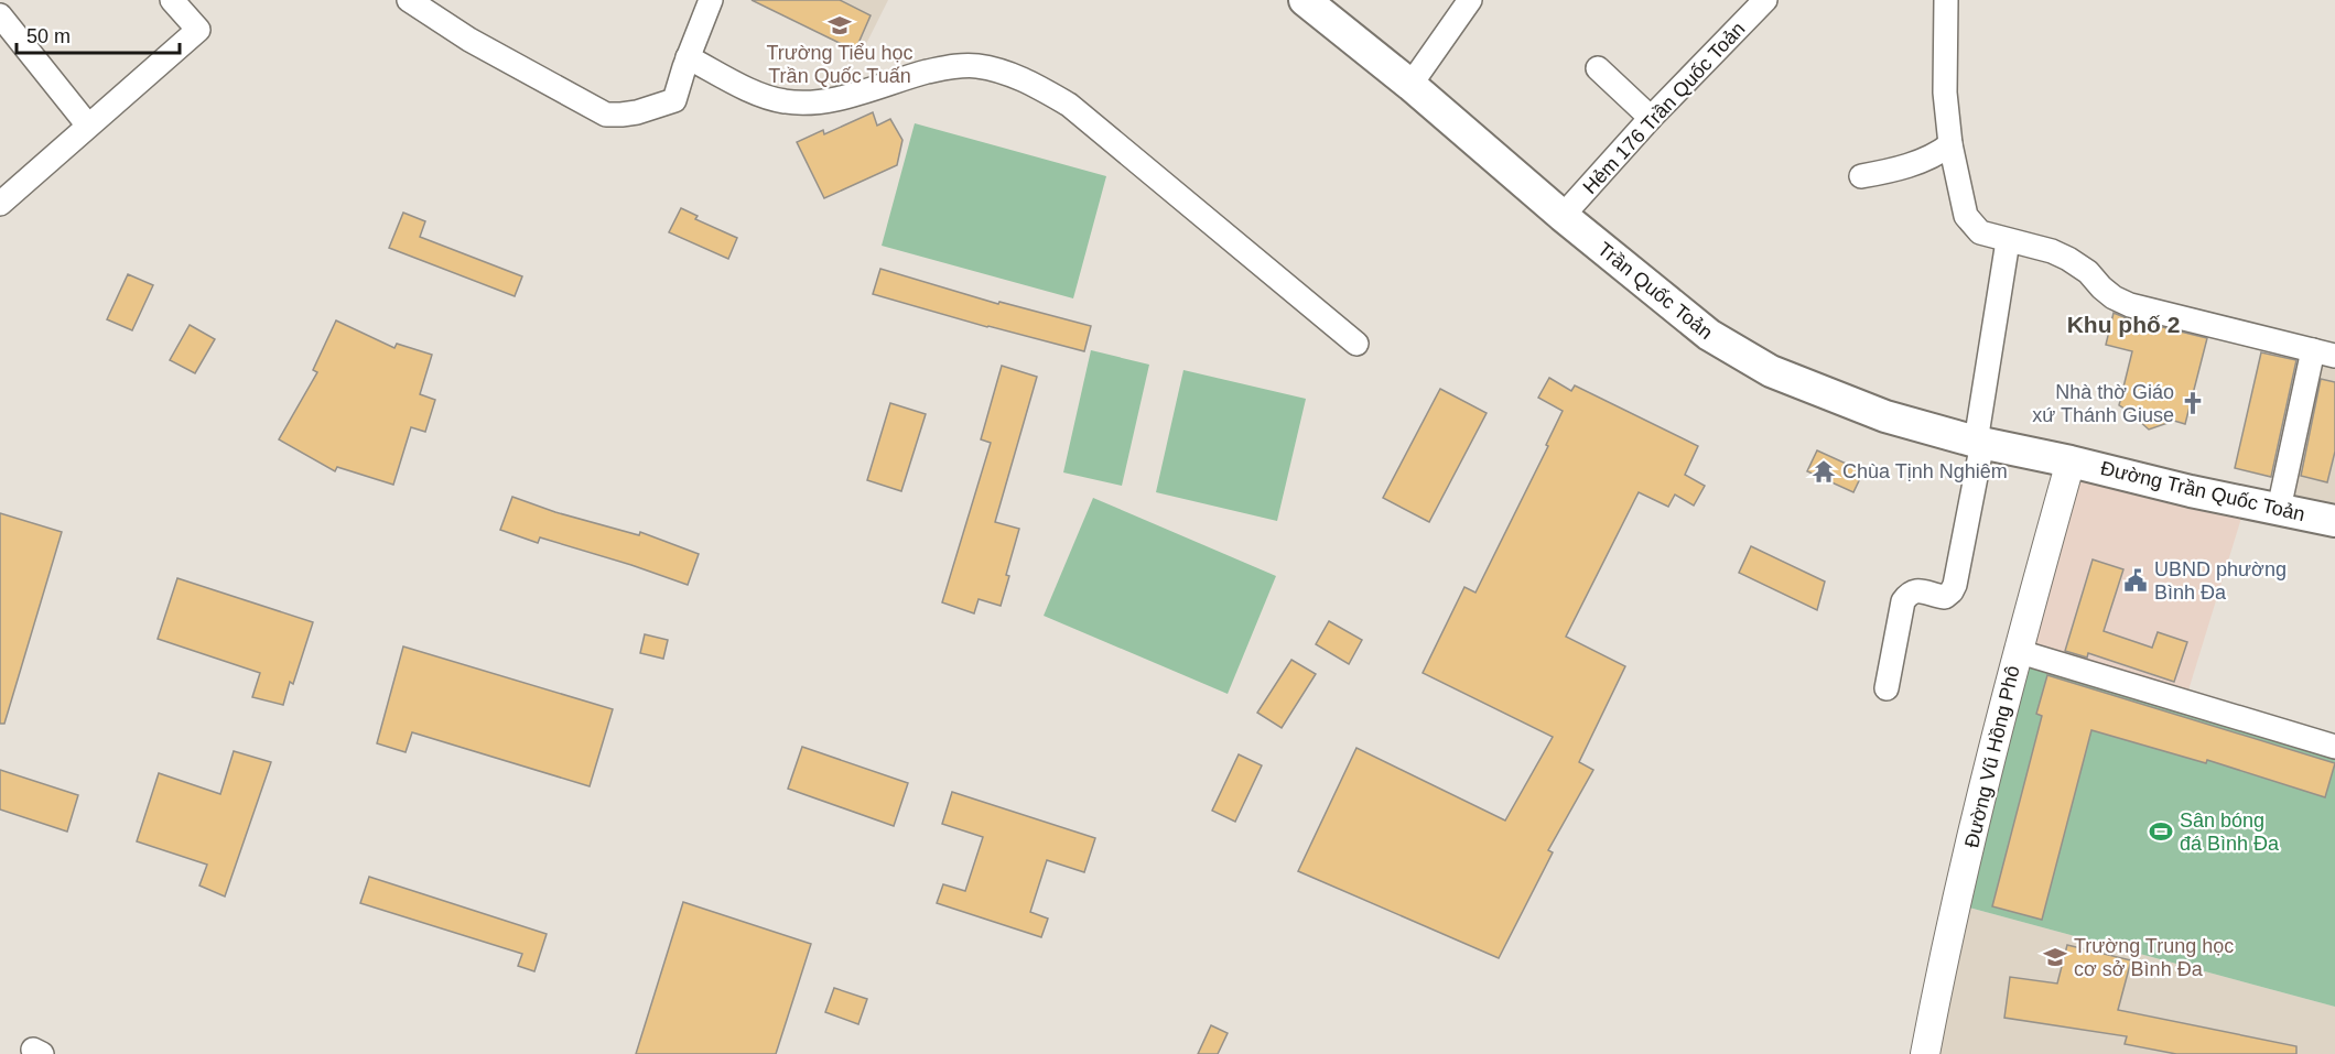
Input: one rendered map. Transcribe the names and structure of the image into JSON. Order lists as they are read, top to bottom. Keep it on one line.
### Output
{"streets":{"main road":["Trần Quốc Toản","Đường Trần Quốc Toản"],"street":["Hẻm 176 Trần Quốc Toản","Đường Vũ Hồng Phô"]},"crossings":[["Hẻm 176 Trần Quốc Toản","Trần Quốc Toản"],["Trần Quốc Toản","Đường Trần Quốc Toản"],["Trần Quốc Toản","Đường Vũ Hồng Phô"],["Đường Trần Quốc Toản","Đường Vũ Hồng Phô"]],"districts":["Khu phố 2"],"places":{"school or university":["Trường Tiểu học Trần Quốc Tuấn","Trường Trung học cơ sở Bình Đa"],"church":["Nhà thờ Giáo xứ Thánh Giuse"],"temple":["Chùa Tịnh Nghiêm"],"public building":["UBND phường Bình Đa"],"sports":["Sân bóng đá Bình Đa"]},"scale_bar":"50 m"}
